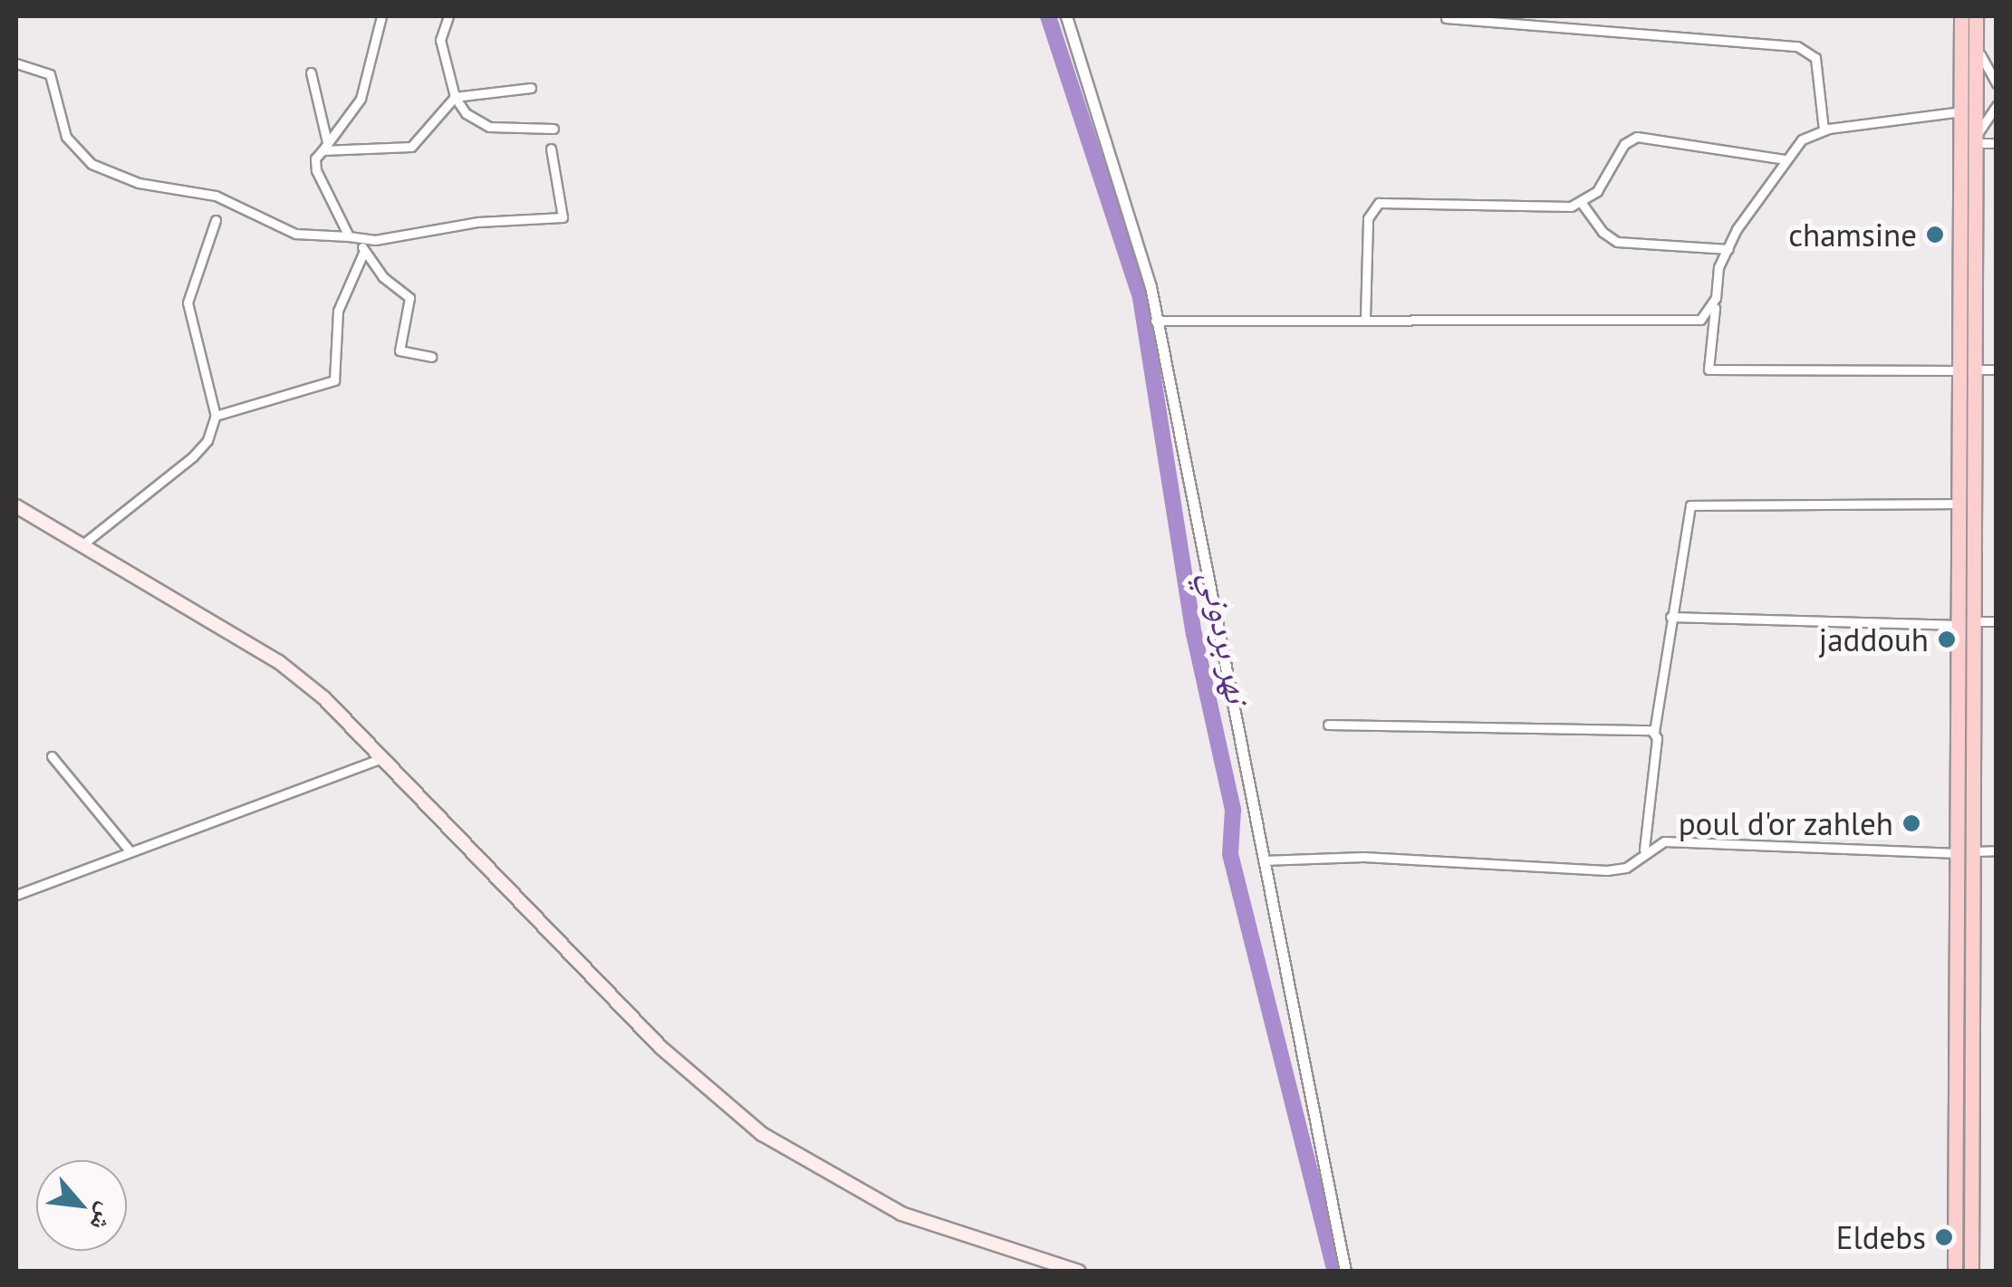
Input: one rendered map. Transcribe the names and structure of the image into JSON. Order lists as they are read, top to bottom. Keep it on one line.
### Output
{"water":["نهر بردوني"],"places":["chamsine","jaddouh","poul d'or zahleh","Eldebs"],"north":"bottom right"}
